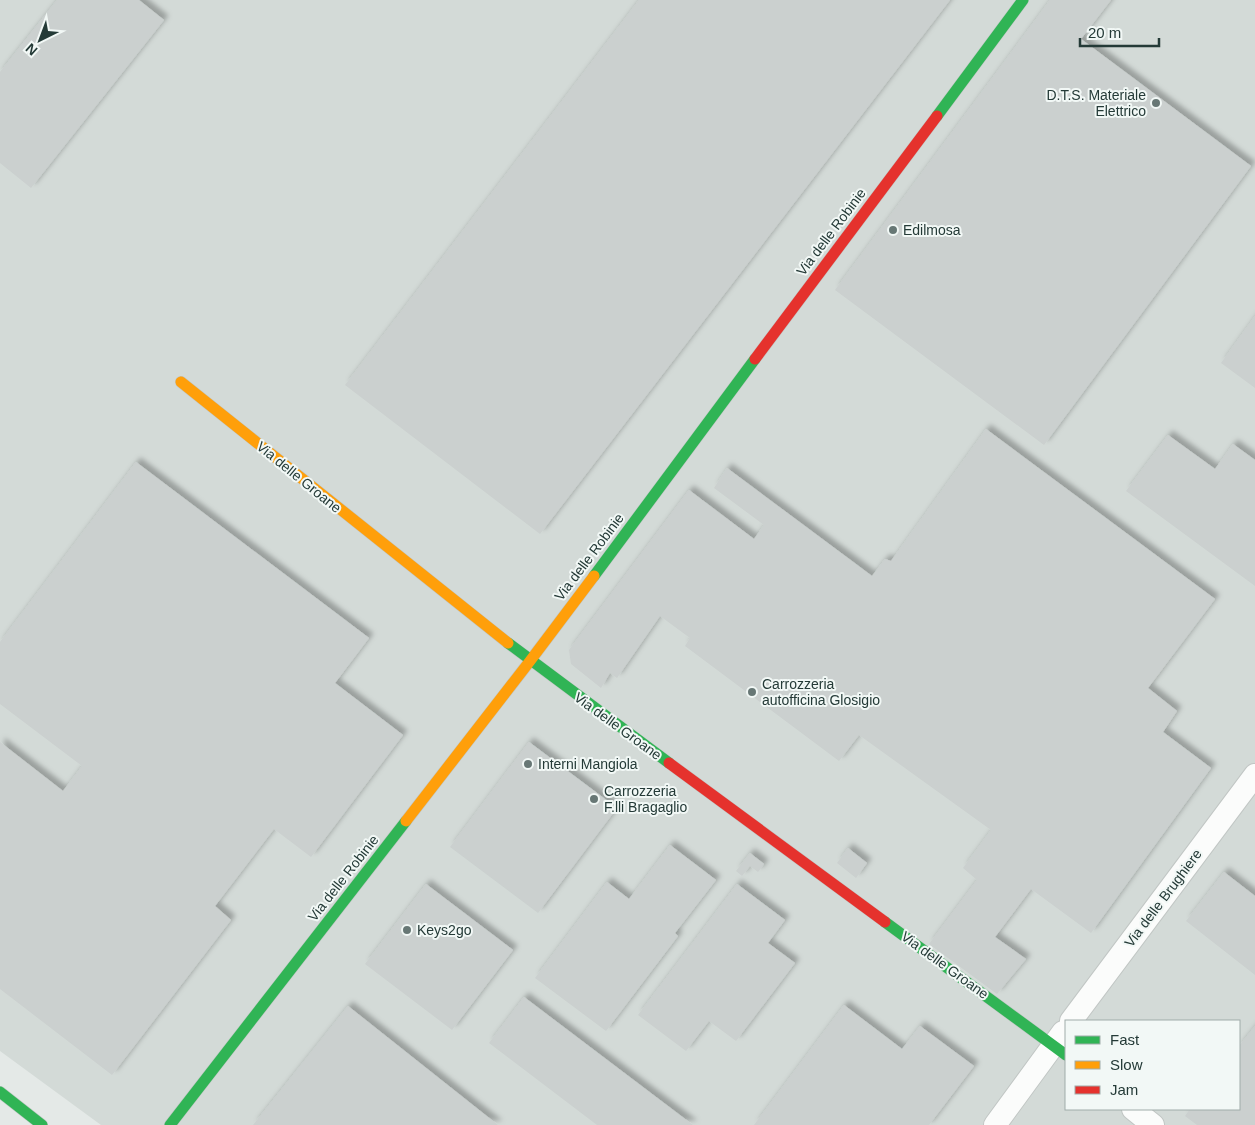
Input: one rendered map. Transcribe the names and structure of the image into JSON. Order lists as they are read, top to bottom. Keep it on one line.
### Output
{"streets":{"street":["Via delle Robinie","Via delle Groane","Via delle Brughiere"]},"crossings":[["Via delle Robinie","Via delle Groane"]],"places":["D.T.S. Materiale Elettrico","Edilmosa","Carrozzeria autofficina Glosigio","Interni Mangiola","Carrozzeria F.lli Bragaglio","Keys2go"],"legend":["Fast","Slow","Jam"],"scale_bar":"20 m","north":"bottom left"}
